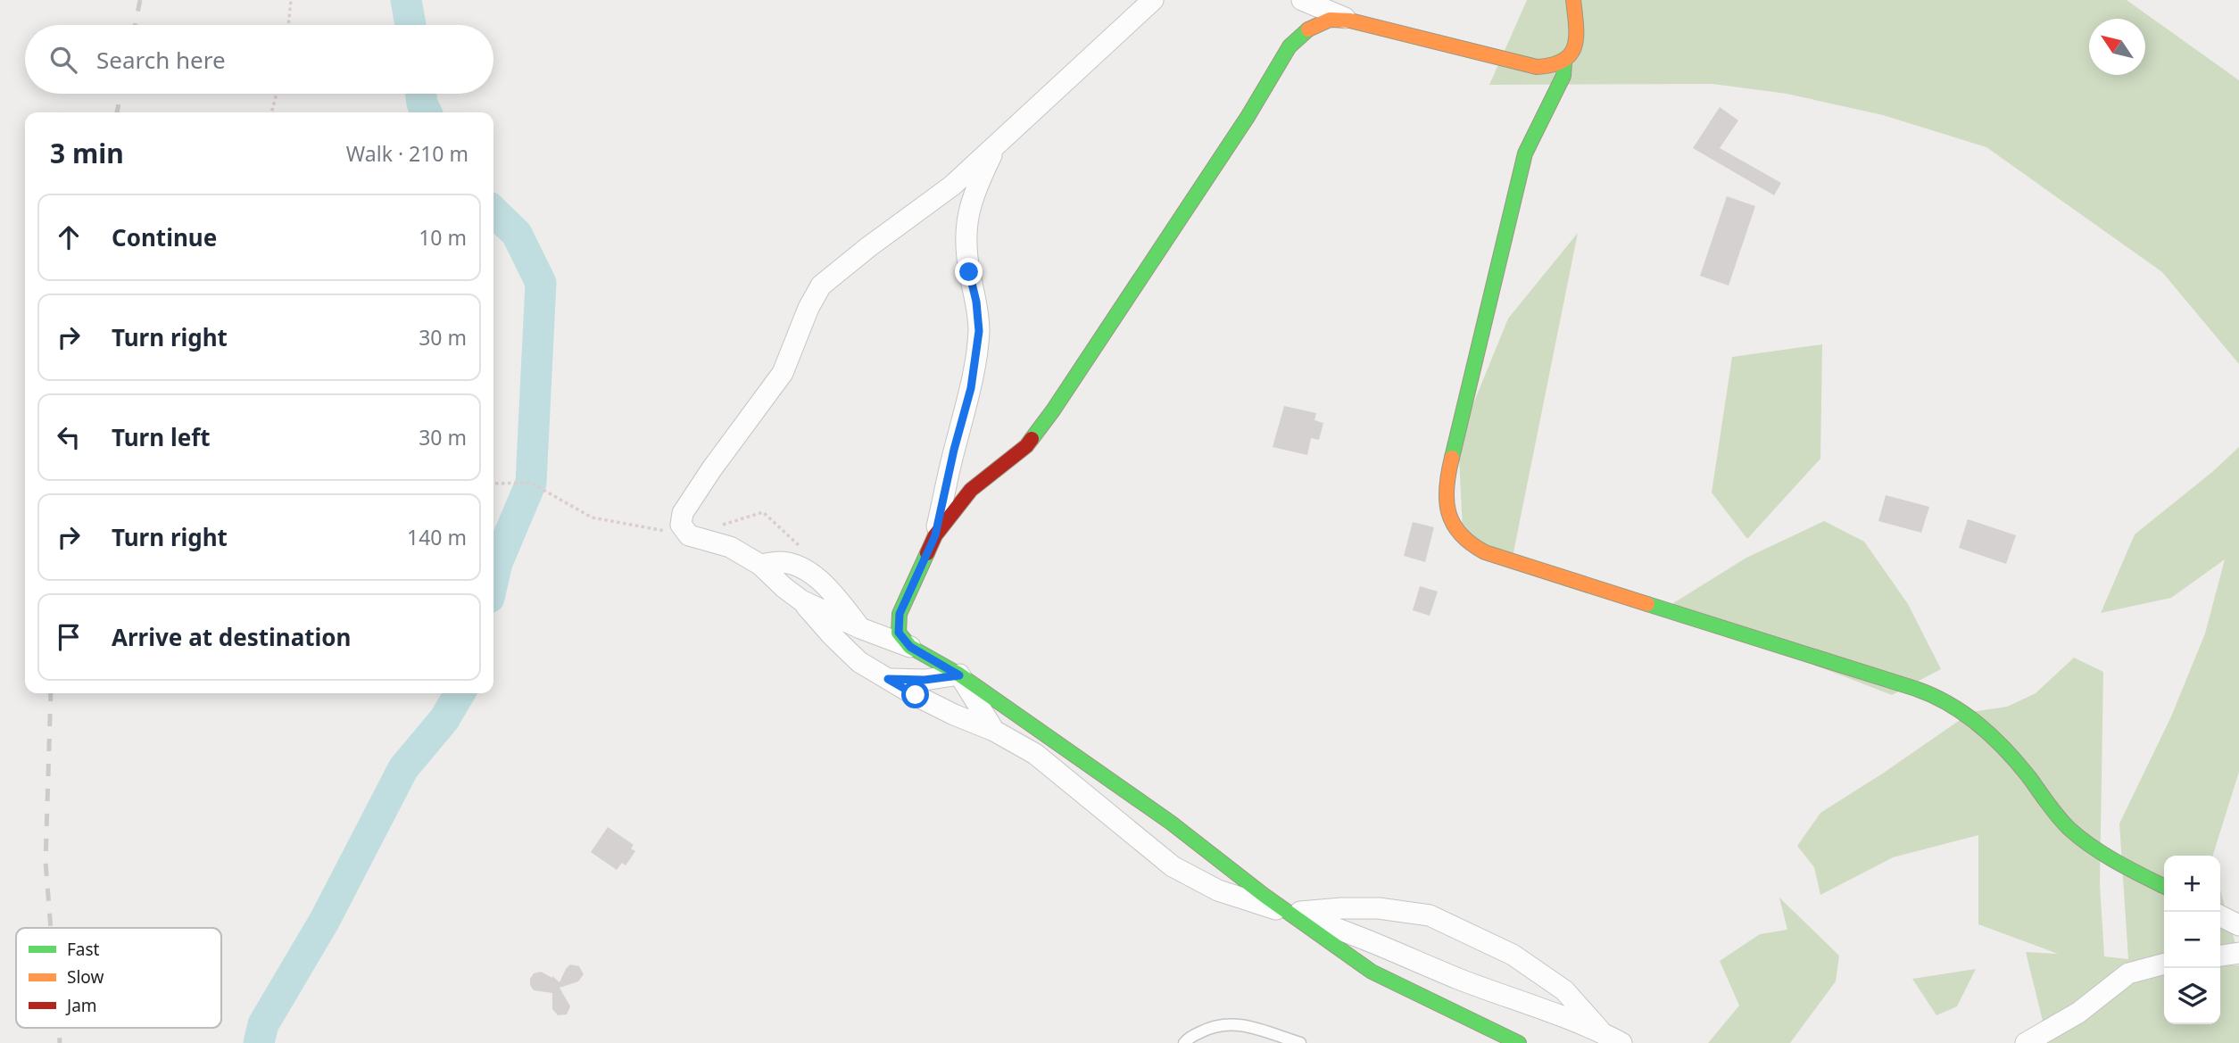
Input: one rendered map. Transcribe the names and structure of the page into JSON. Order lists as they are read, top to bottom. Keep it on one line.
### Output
{"legend":["Fast","Slow","Jam"],"north":"top left","page":{"search":"Search here","heading":["3 min","Walk · 210 m"],"list":[["Continue","10 m"],["Turn right","30 m"],["Turn left","30 m"],["Turn right","140 m"],"Arrive at destination"],"map_buttons":["+","−"]}}
